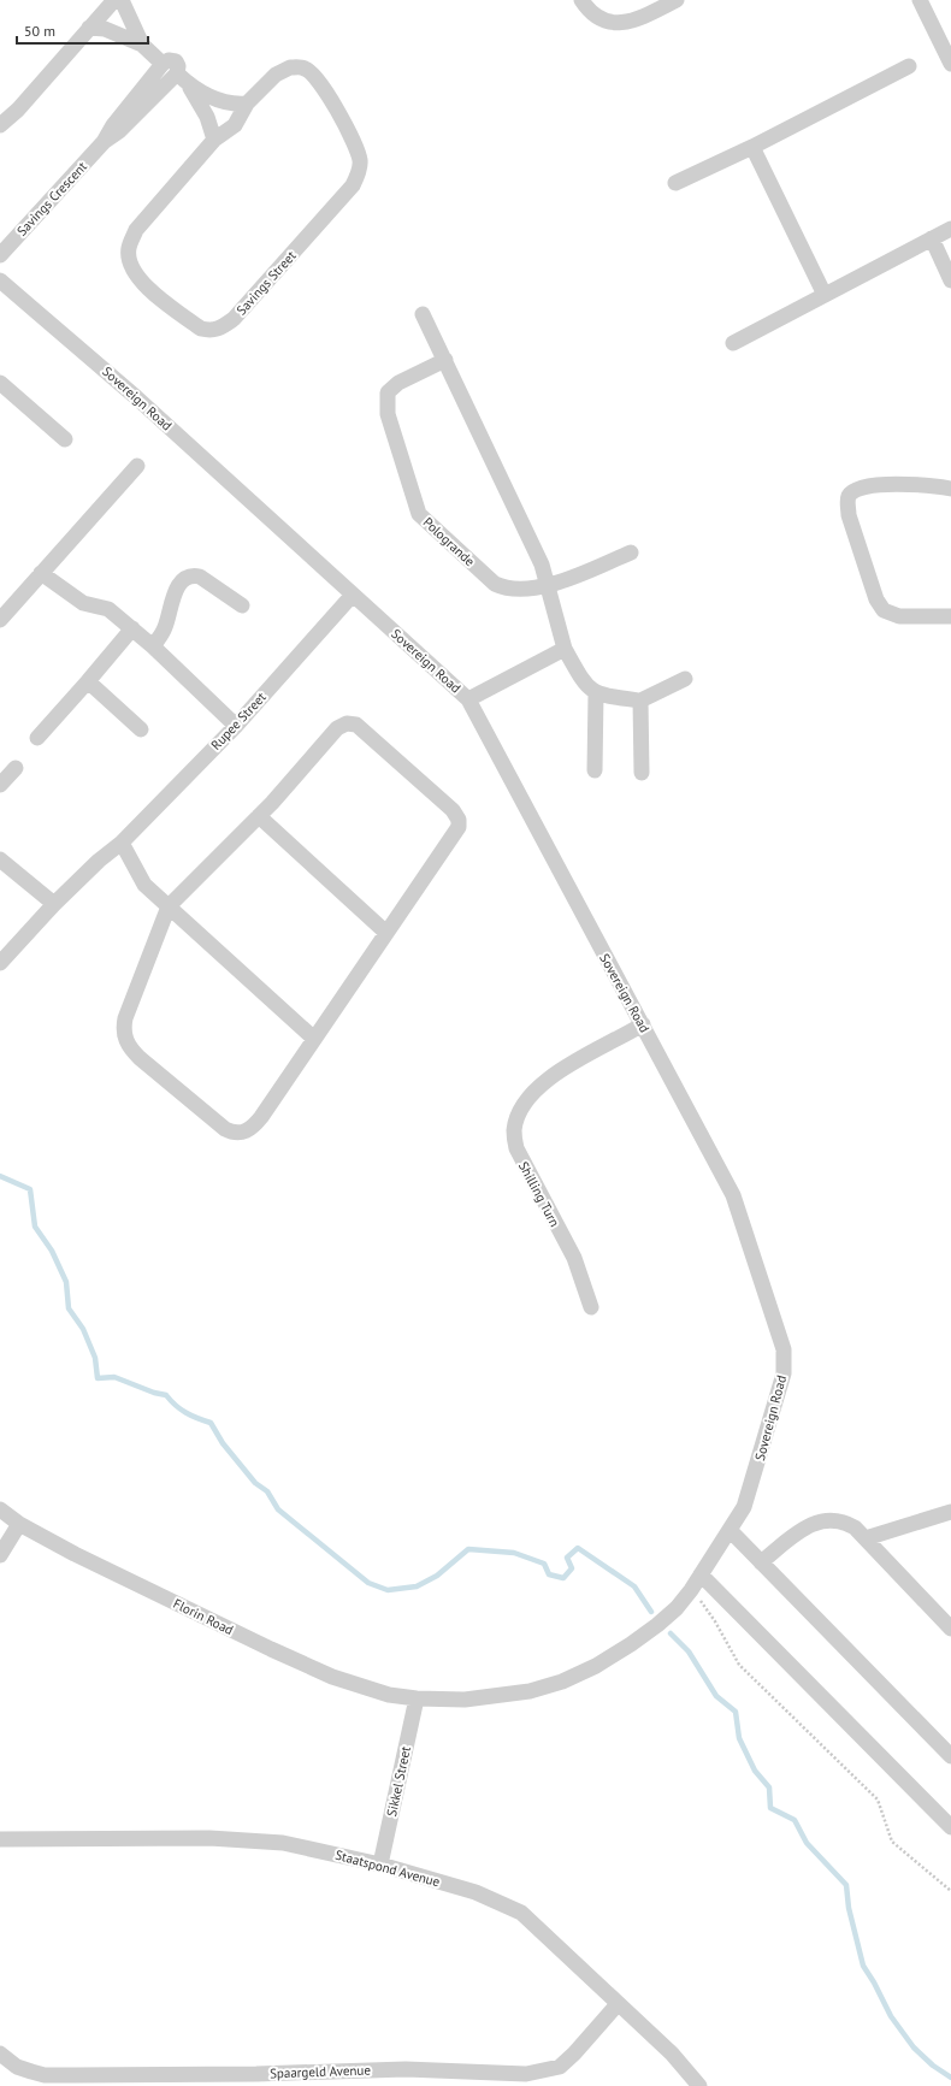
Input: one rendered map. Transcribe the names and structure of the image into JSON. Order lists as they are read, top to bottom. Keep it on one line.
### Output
{"streets":{"street":["Savings Crescent","Savings Street","Sovereign Road","Pologrande","Rupee Street","Shilling Turn","Florin Road","Sikkel Street","Staatspond Avenue","Spaargeld Avenue"]},"crossings":[["Sovereign Road","Rupee Street"],["Sovereign Road","Shilling Turn"],["Sovereign Road","Florin Road"],["Sovereign Road","Sikkel Street"],["Florin Road","Sikkel Street"],["Sikkel Street","Staatspond Avenue"],["Staatspond Avenue","Spaargeld Avenue"]],"scale_bar":"50 m"}
